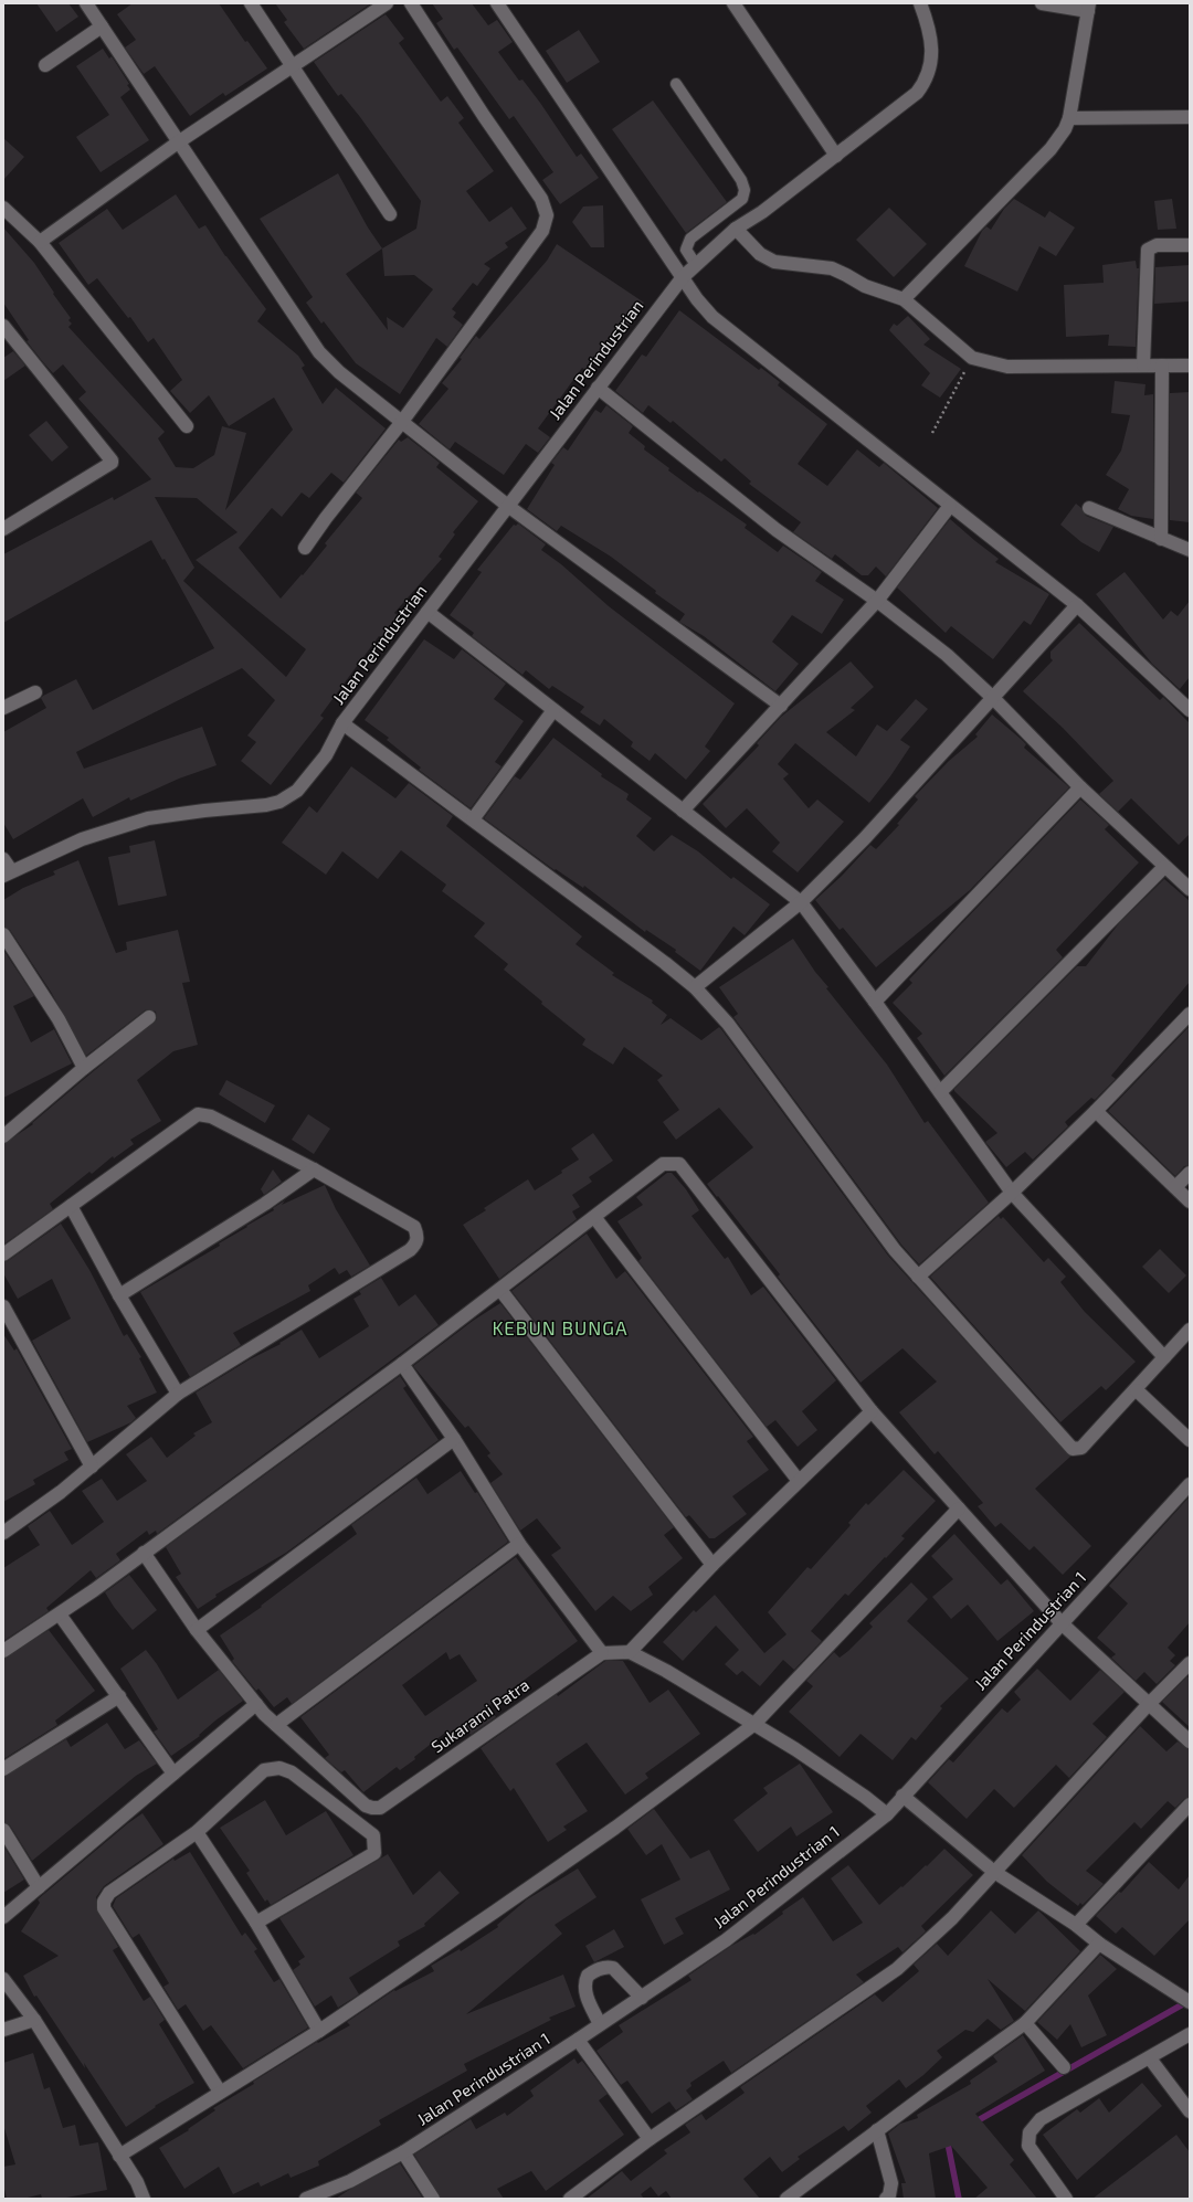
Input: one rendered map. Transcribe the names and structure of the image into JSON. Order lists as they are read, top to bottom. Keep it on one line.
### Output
{"streets":{"street":["Jalan Perindustrian","Jalan Perindustrian 1","Sukarami Patra"]},"districts":["KEBUN BUNGA"]}
